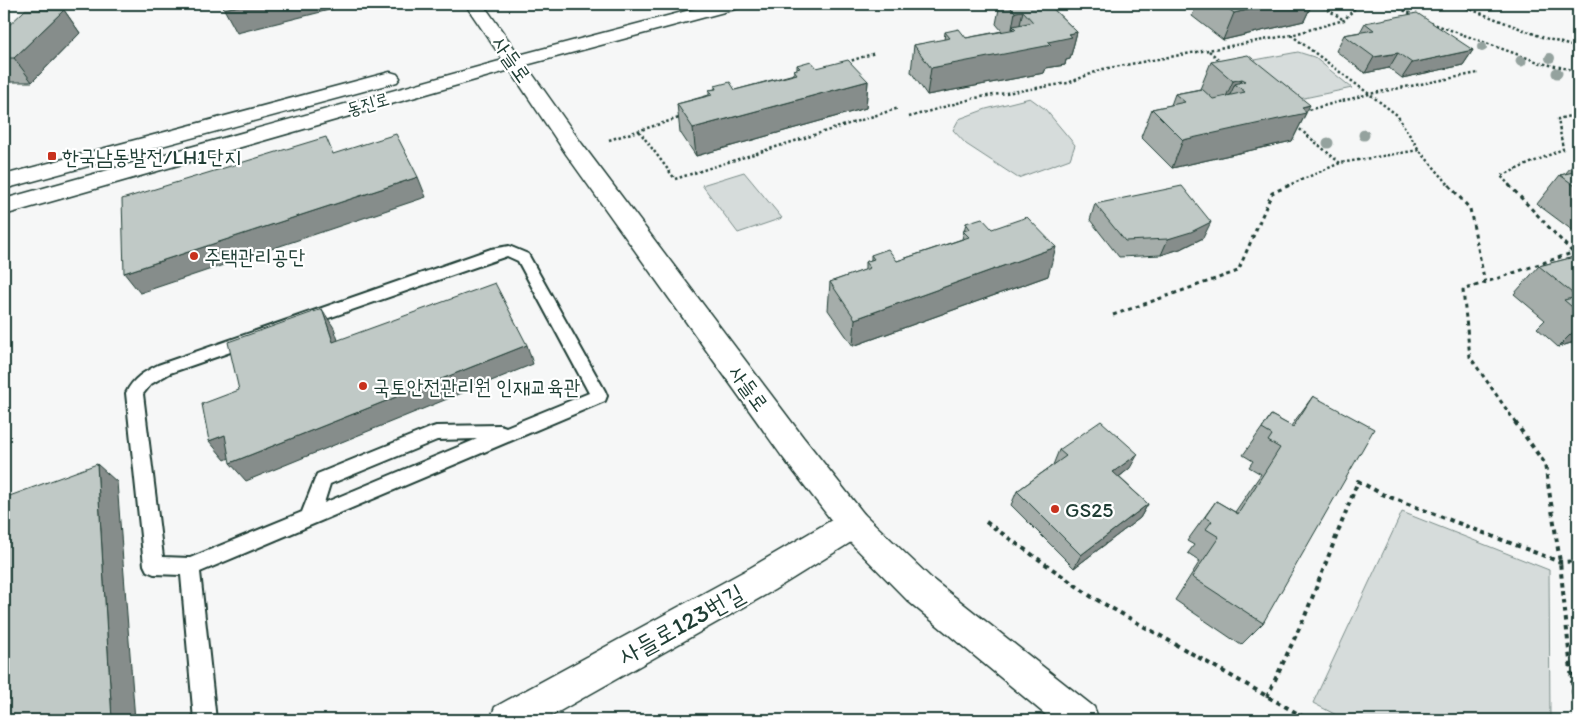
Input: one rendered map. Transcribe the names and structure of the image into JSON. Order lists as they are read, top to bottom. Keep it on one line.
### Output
{"streets":{"street":["사들로","동진로","사들로123번길"]},"crossings":[["사들로","동진로"],["사들로","사들로123번길"]],"places":{"transit":["한국남동발전/LH1단지"],"other":["주택관리공단","국토안전관리원 인재교육관","GS25"]}}
